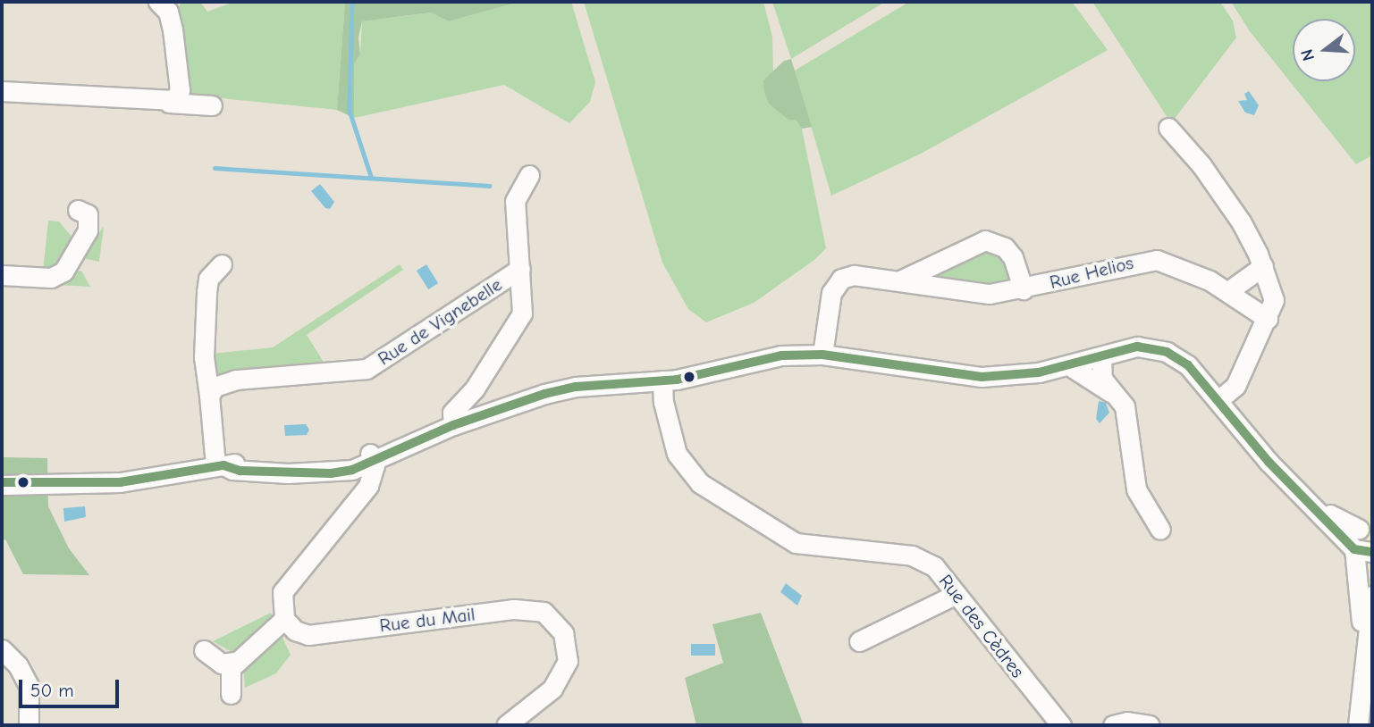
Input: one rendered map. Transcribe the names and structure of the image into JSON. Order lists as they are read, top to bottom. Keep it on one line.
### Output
{"streets":{"street":["Rue Helios","Rue de Vignebelle","Rue du Mail","Rue des Cèdres"]},"scale_bar":"50 m","north":"left"}
